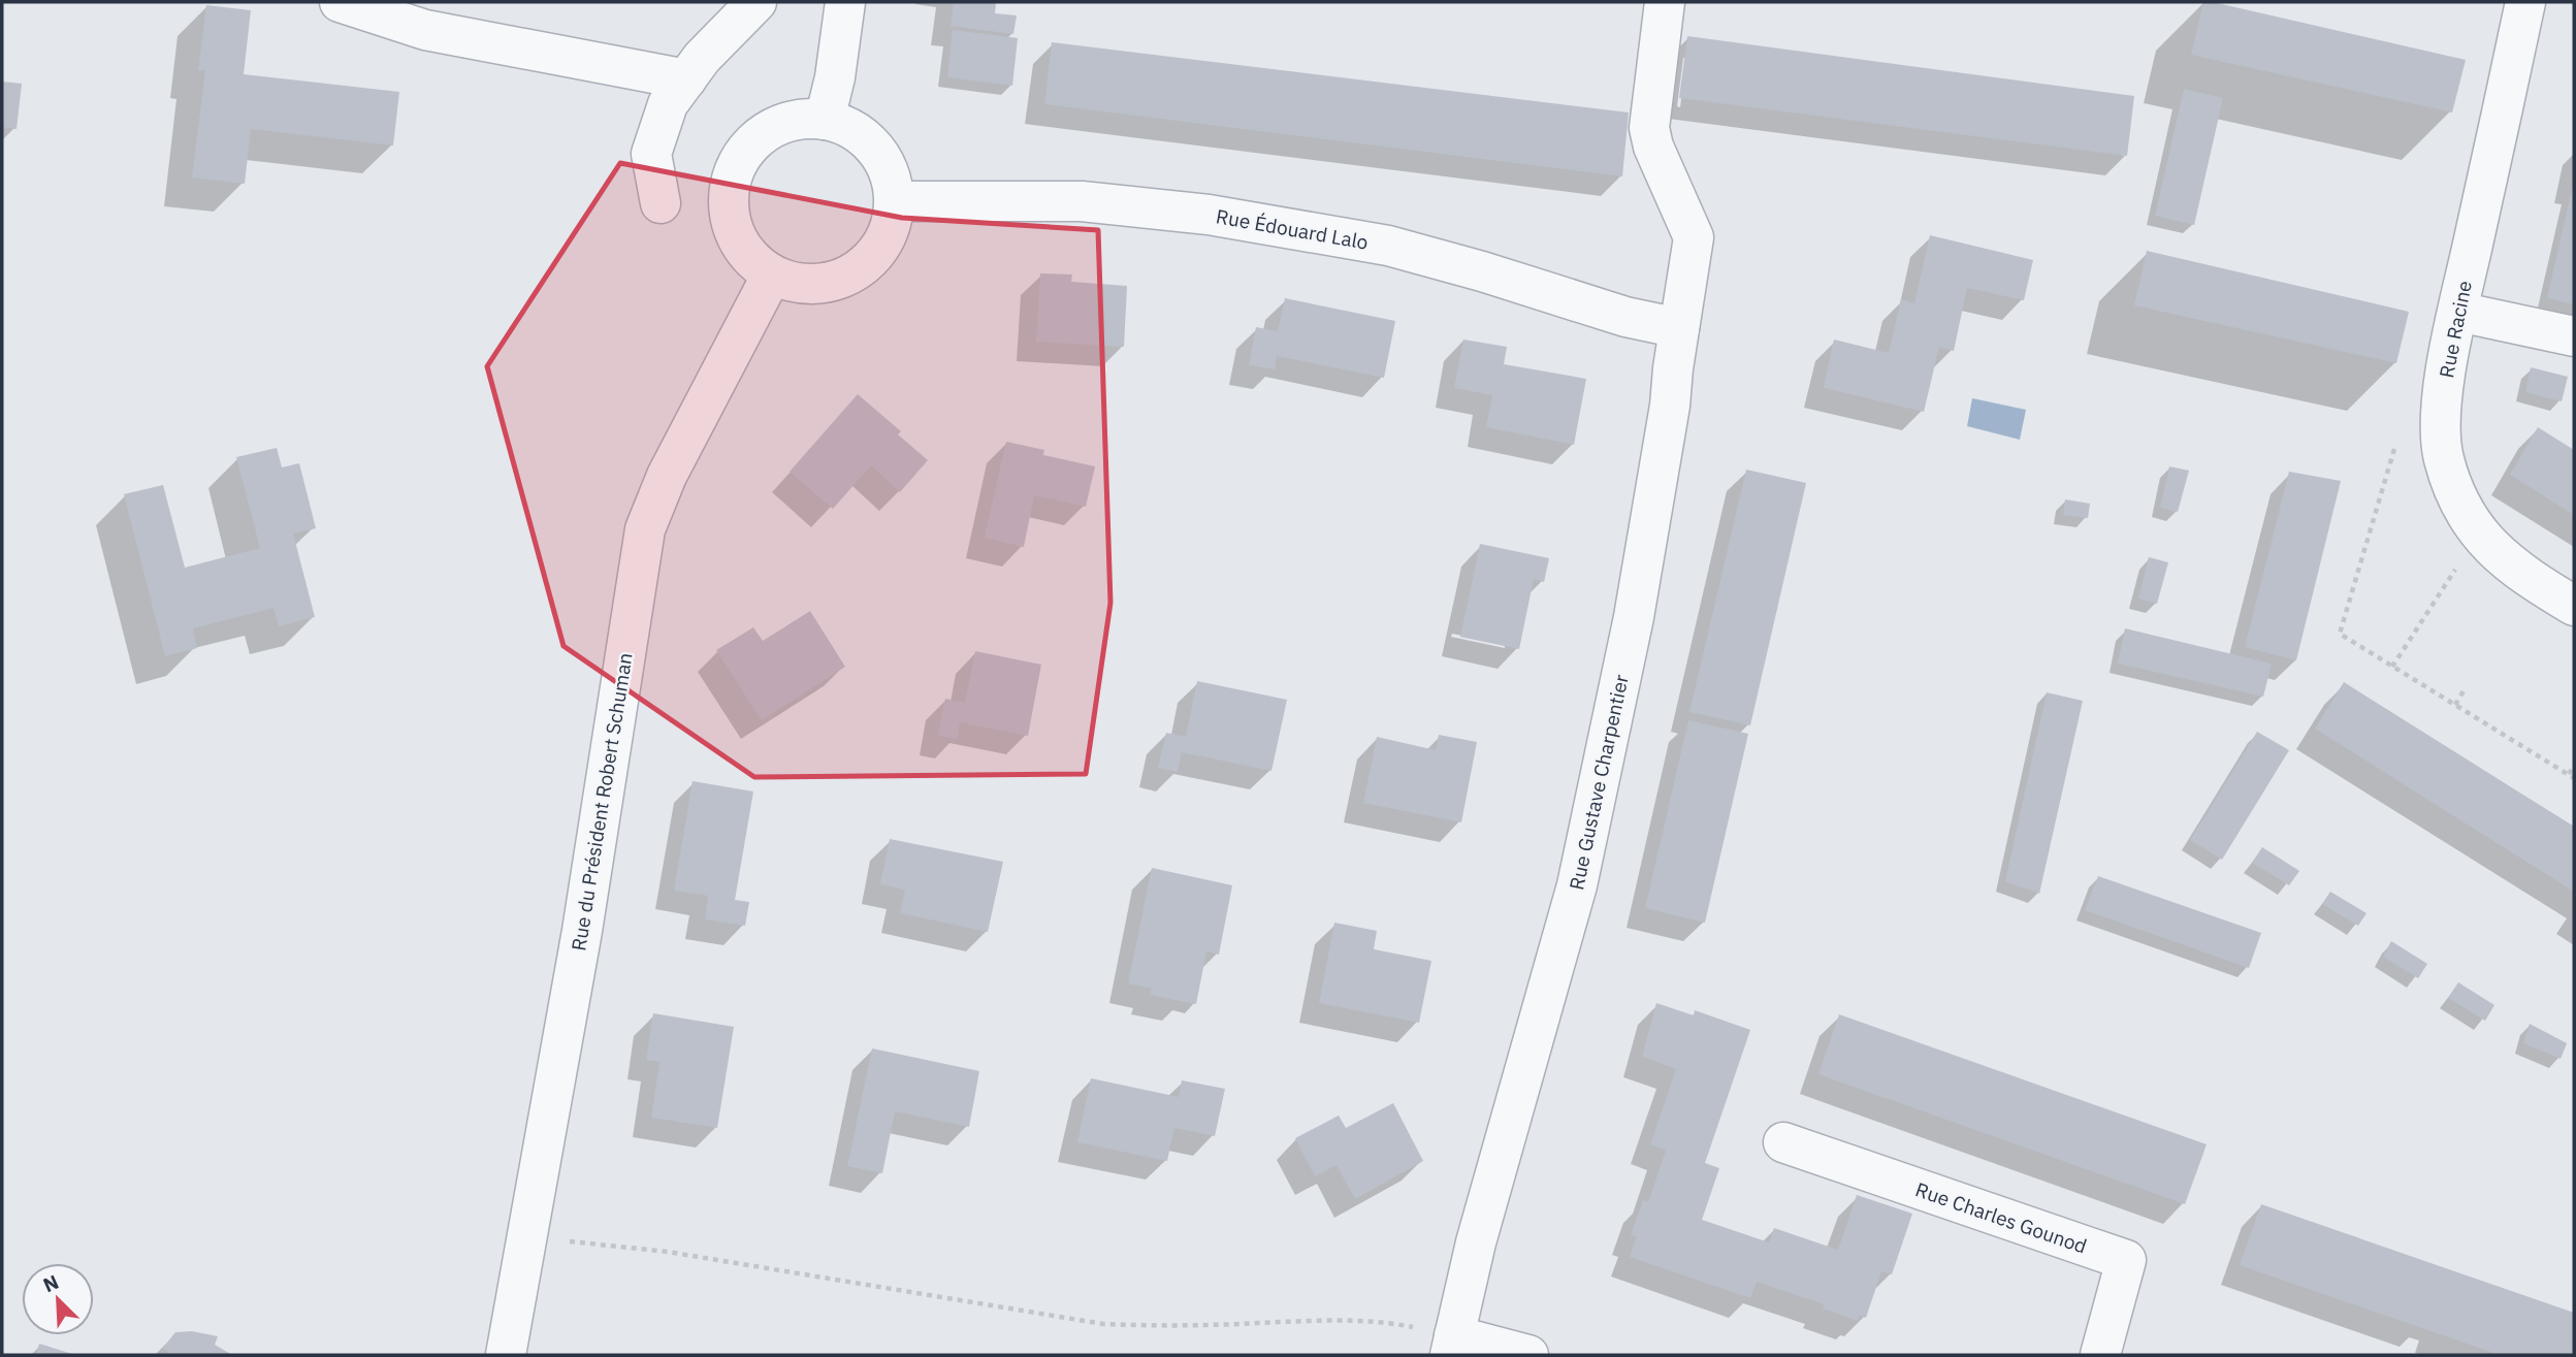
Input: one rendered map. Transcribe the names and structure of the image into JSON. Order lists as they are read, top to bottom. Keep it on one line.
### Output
{"streets":{"street":["Rue Édouard Lalo","Rue Racine","Rue Gustave Charpentier","Rue du Président Robert Schuman","Rue Charles Gounod"]},"crossings":[["Rue Édouard Lalo","Rue Gustave Charpentier"],["Rue Édouard Lalo","Rue du Président Robert Schuman"]],"north":"top left"}
